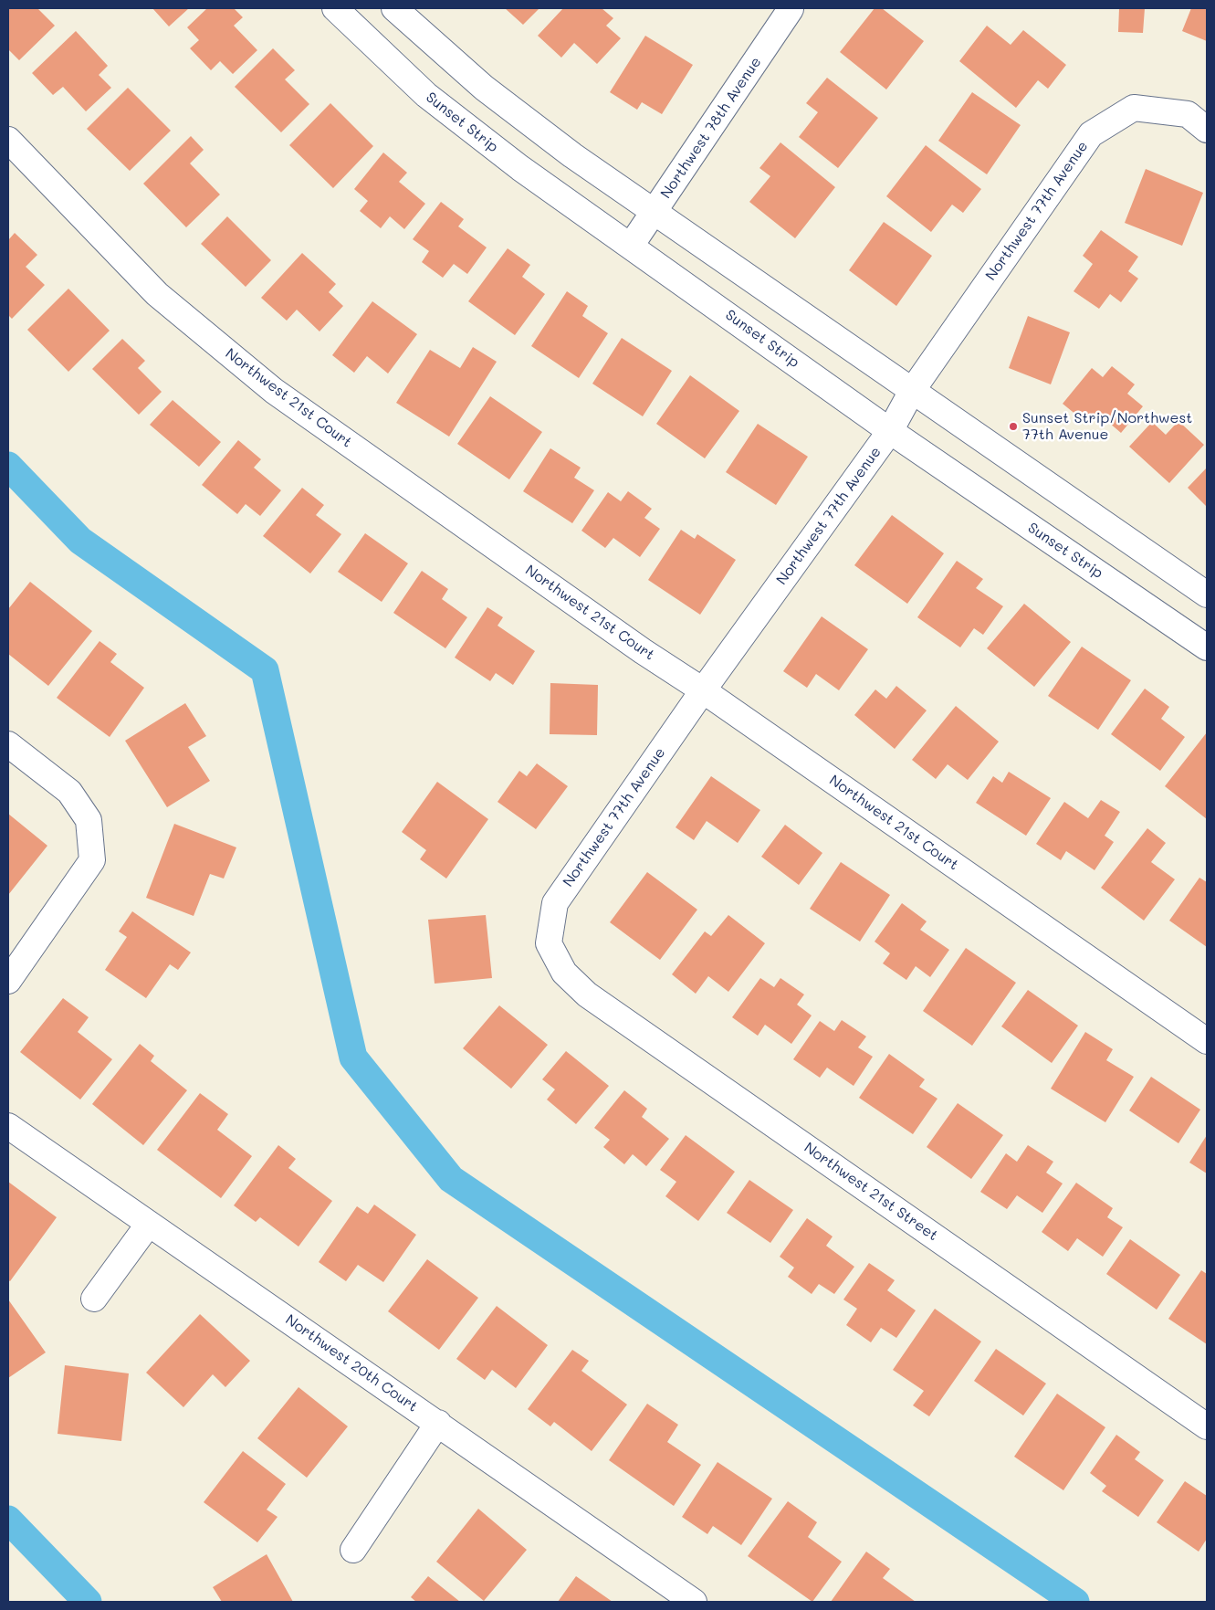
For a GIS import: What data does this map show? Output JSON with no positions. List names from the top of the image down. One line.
{"streets":{"street":["Sunset Strip","Northwest 78th Avenue","Northwest 77th Avenue","Northwest 21st Court","Northwest 21st Street","Northwest 20th Court"]},"crossings":[["Sunset Strip","Northwest 78th Avenue"],["Sunset Strip","Northwest 77th Avenue"],["Northwest 77th Avenue","Northwest 21st Court"],["Northwest 77th Avenue","Northwest 21st Street"]],"places":["Sunset Strip/Northwest 77th Avenue"]}
